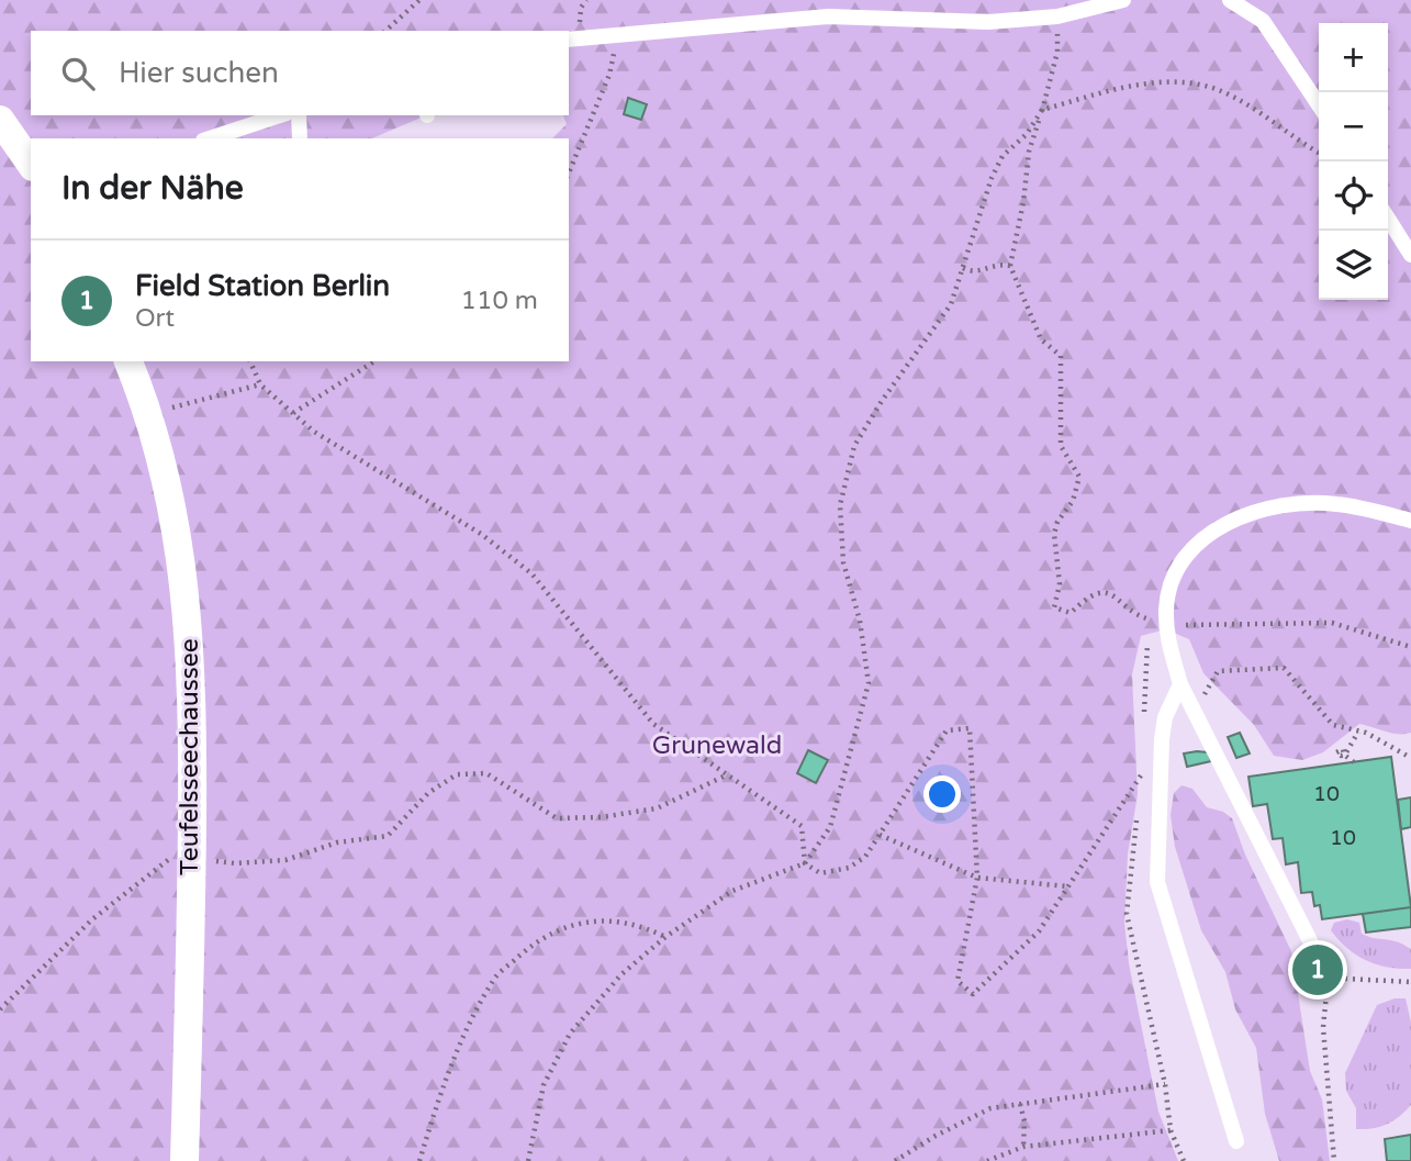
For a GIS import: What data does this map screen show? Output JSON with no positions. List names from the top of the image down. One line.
{"streets":{"street":["Teufelsseechaussee"]},"parks":["Grunewald"],"house_numbers":["10","10"],"page":{"map_buttons":["+","−"],"search":"Hier suchen","heading":"In der Nähe","list":[{"mark":"1","name":"Field Station Berlin","note":"Ort","value":"110 m"}],"pins":"1"}}
